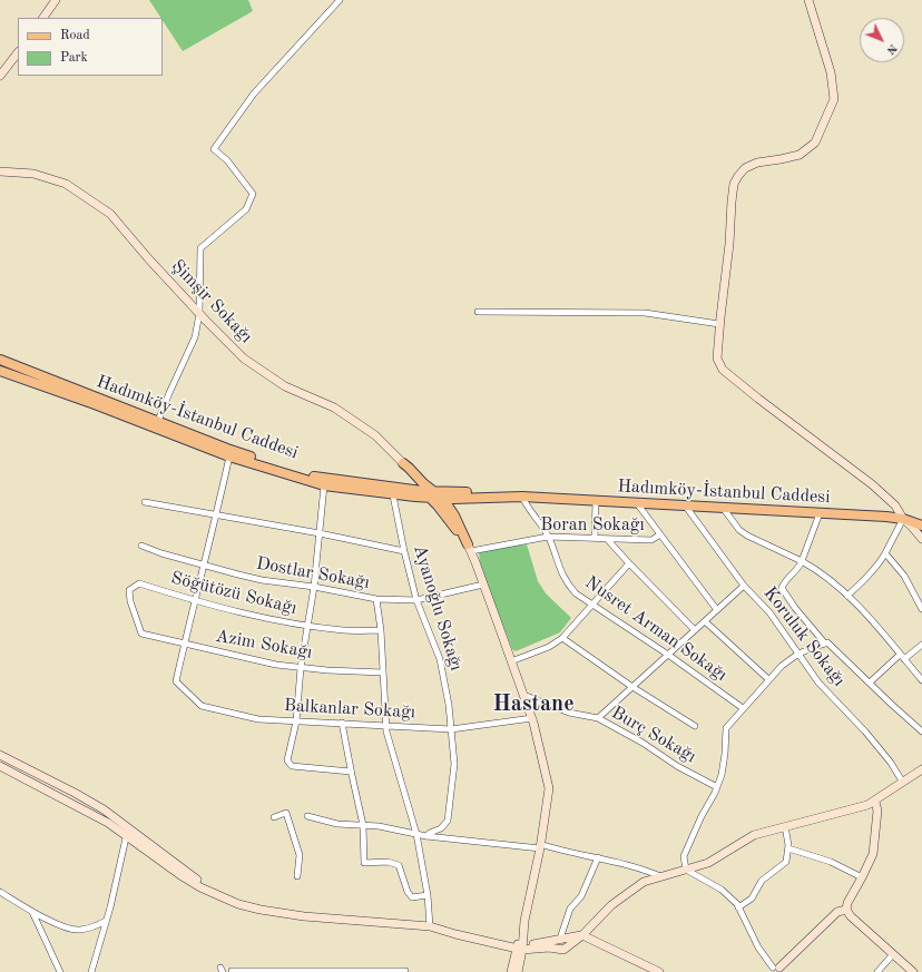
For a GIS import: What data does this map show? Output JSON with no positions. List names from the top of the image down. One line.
{"streets":{"main road":["Hadımköy-İstanbul Caddesi"],"street":["Şimşir Sokağı","Boran Sokağı","Dostlar Sokağı","Söğütözü Sokağı","Ayanoğlu Sokağı","Nusret Arman Sokağı","Koruluk Sokağı","Azim Sokağı","Balkanlar Sokağı","Burç Sokağı"]},"crossings":[["Hadımköy-İstanbul Caddesi","Ayanoğlu Sokağı"],["Hadımköy-İstanbul Caddesi","Nusret Arman Sokağı"],["Hadımköy-İstanbul Caddesi","Koruluk Sokağı"],["Boran Sokağı","Nusret Arman Sokağı"],["Dostlar Sokağı","Ayanoğlu Sokağı"],["Söğütözü Sokağı","Azim Sokağı"],["Ayanoğlu Sokağı","Balkanlar Sokağı"],["Azim Sokağı","Balkanlar Sokağı"]],"districts":["Hastane"],"legend":["Road","Park"],"north":"bottom right"}
